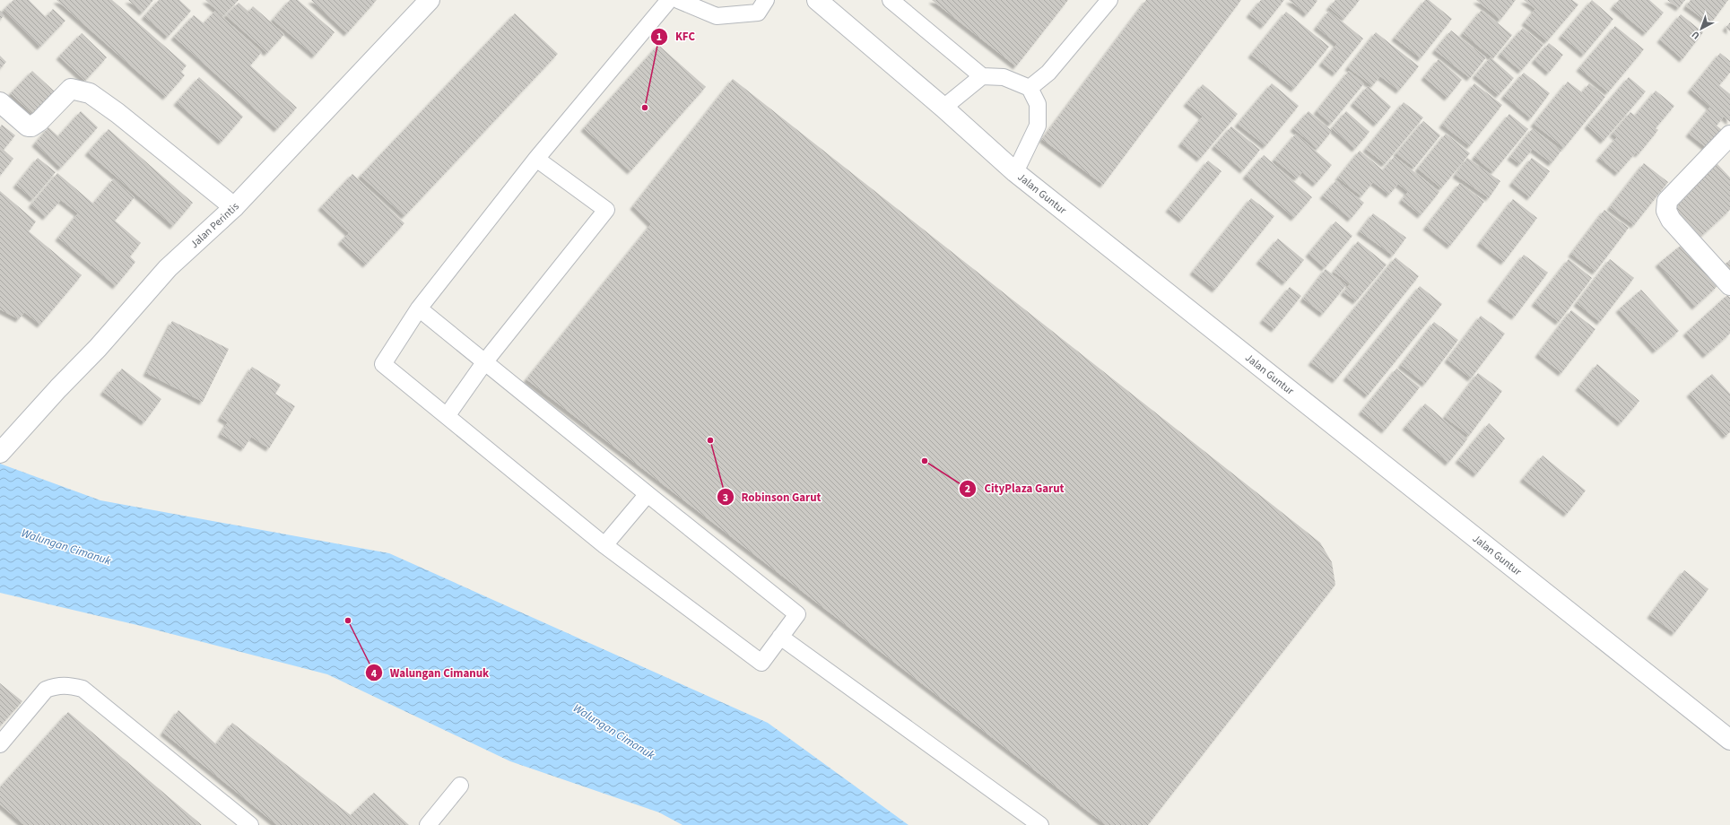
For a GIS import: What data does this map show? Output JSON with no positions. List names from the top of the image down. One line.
{"streets":{"street":["Jalan Guntur","Jalan Perintis"]},"water":["Walungan Cimanuk"],"places":["KFC","Robinson Garut","CityPlaza Garut","Walungan Cimanuk"],"north":"bottom left"}
